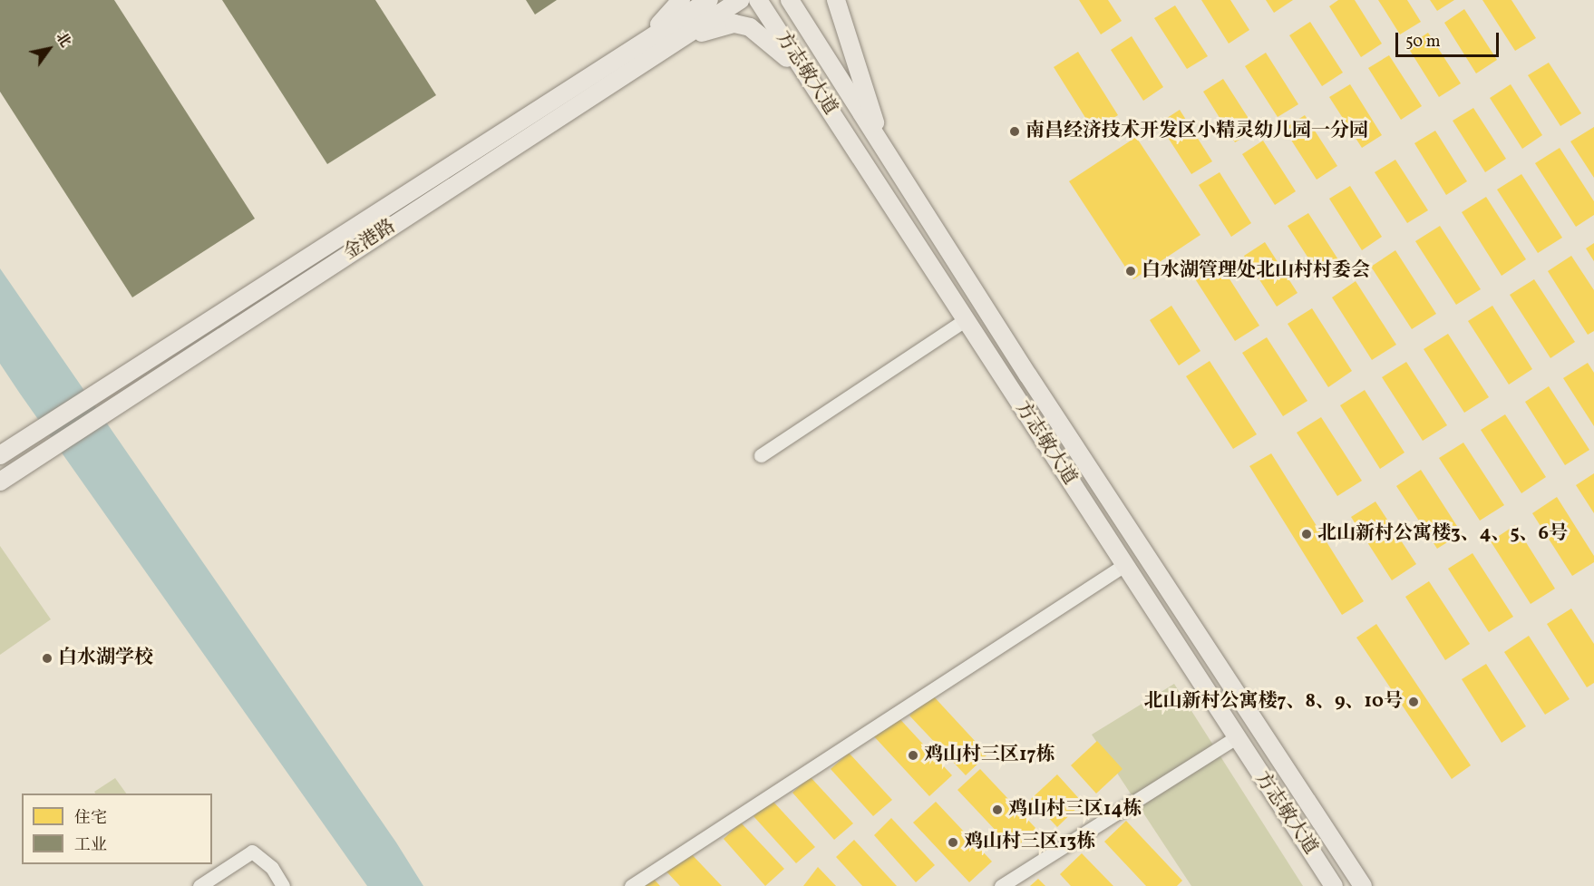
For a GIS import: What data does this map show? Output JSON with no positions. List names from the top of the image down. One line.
{"streets":{"main road":["方志敏大道","金港路"]},"places":["南昌经济技术开发区小精灵幼儿园一分园","白水湖管理处北山村村委会","北山新村公寓楼3、4、5、6号","白水湖学校","北山新村公寓楼7、8、9、10号","鸡山村三区17栋","鸡山村三区14栋","鸡山村三区13栋"],"legend":["住宅","工业"],"scale_bar":"50 m","north":"top right"}
